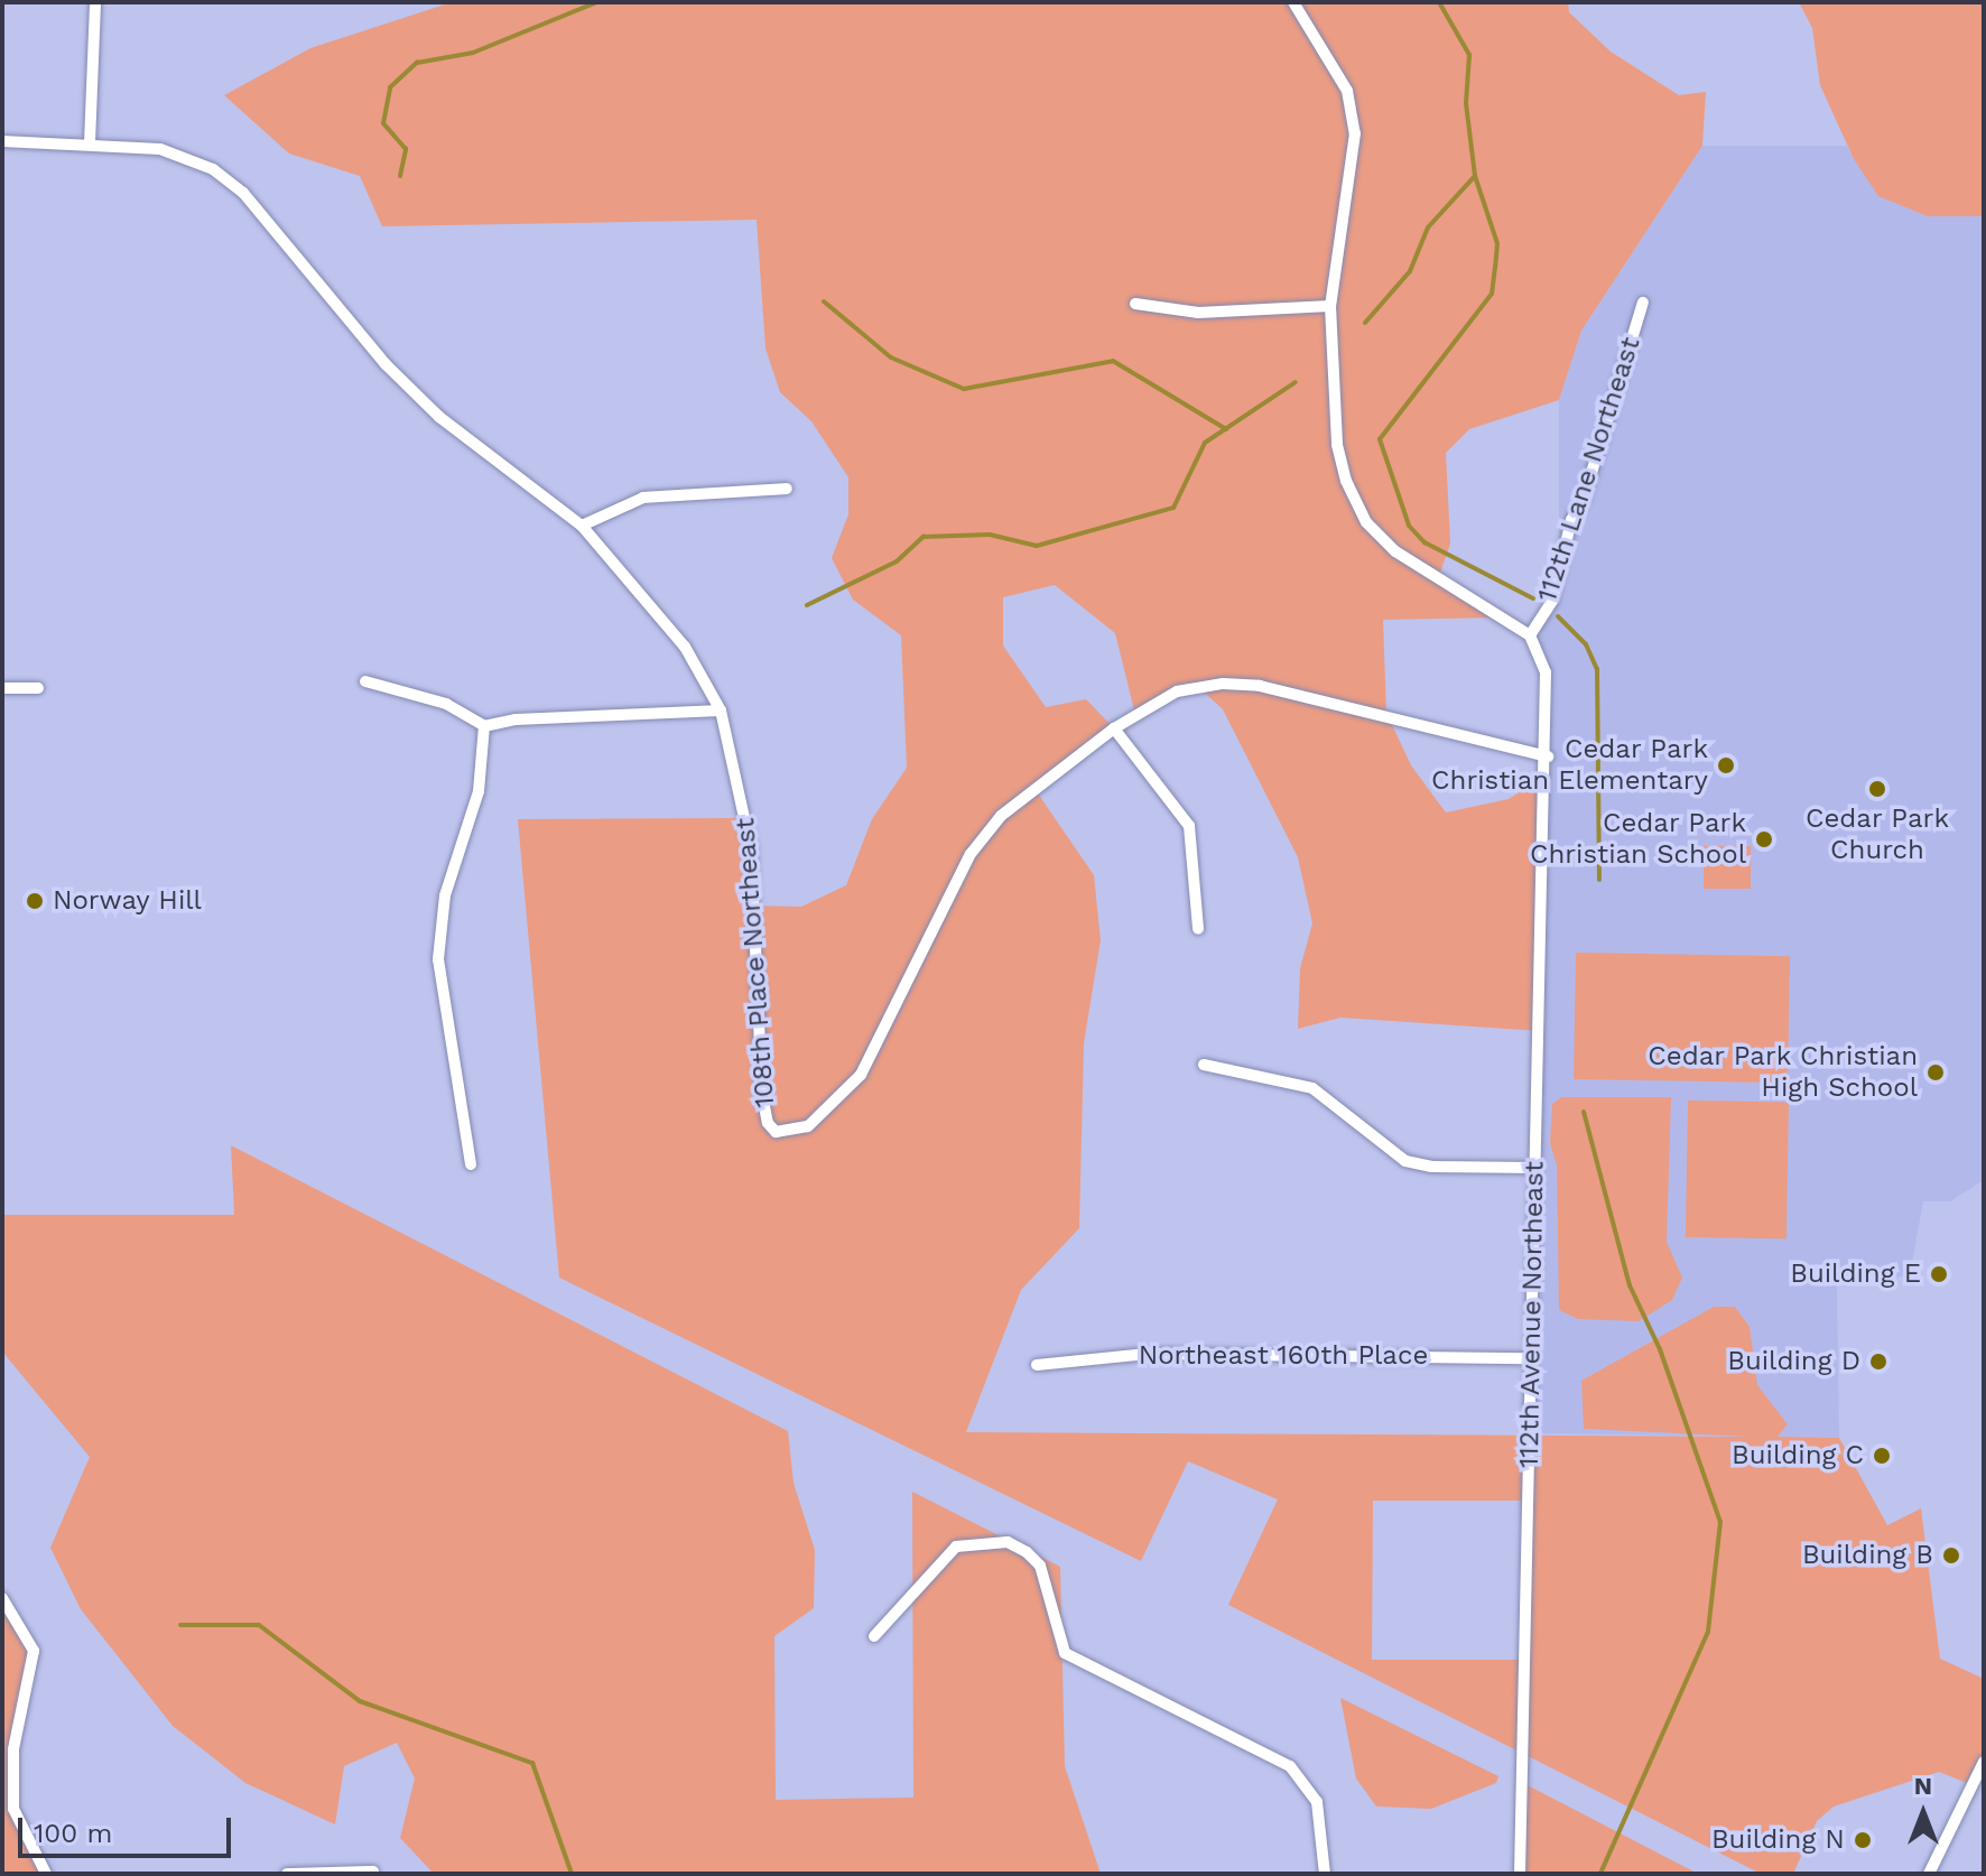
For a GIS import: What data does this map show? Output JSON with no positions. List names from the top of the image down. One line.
{"streets":{"street":["112th Lane Northeast","108th Place Northeast","112th Avenue Northeast","Northeast 160th Place"]},"crossings":[["112th Lane Northeast","112th Avenue Northeast"],["108th Place Northeast","112th Avenue Northeast"],["112th Avenue Northeast","Northeast 160th Place"]],"places":["Cedar Park Christian Elementary","Cedar Park Church","Cedar Park Christian School","Norway Hill","Cedar Park Christian High School","Building E","Building D","Building C","Building B","Building N"],"scale_bar":"100 m","north":"top"}
